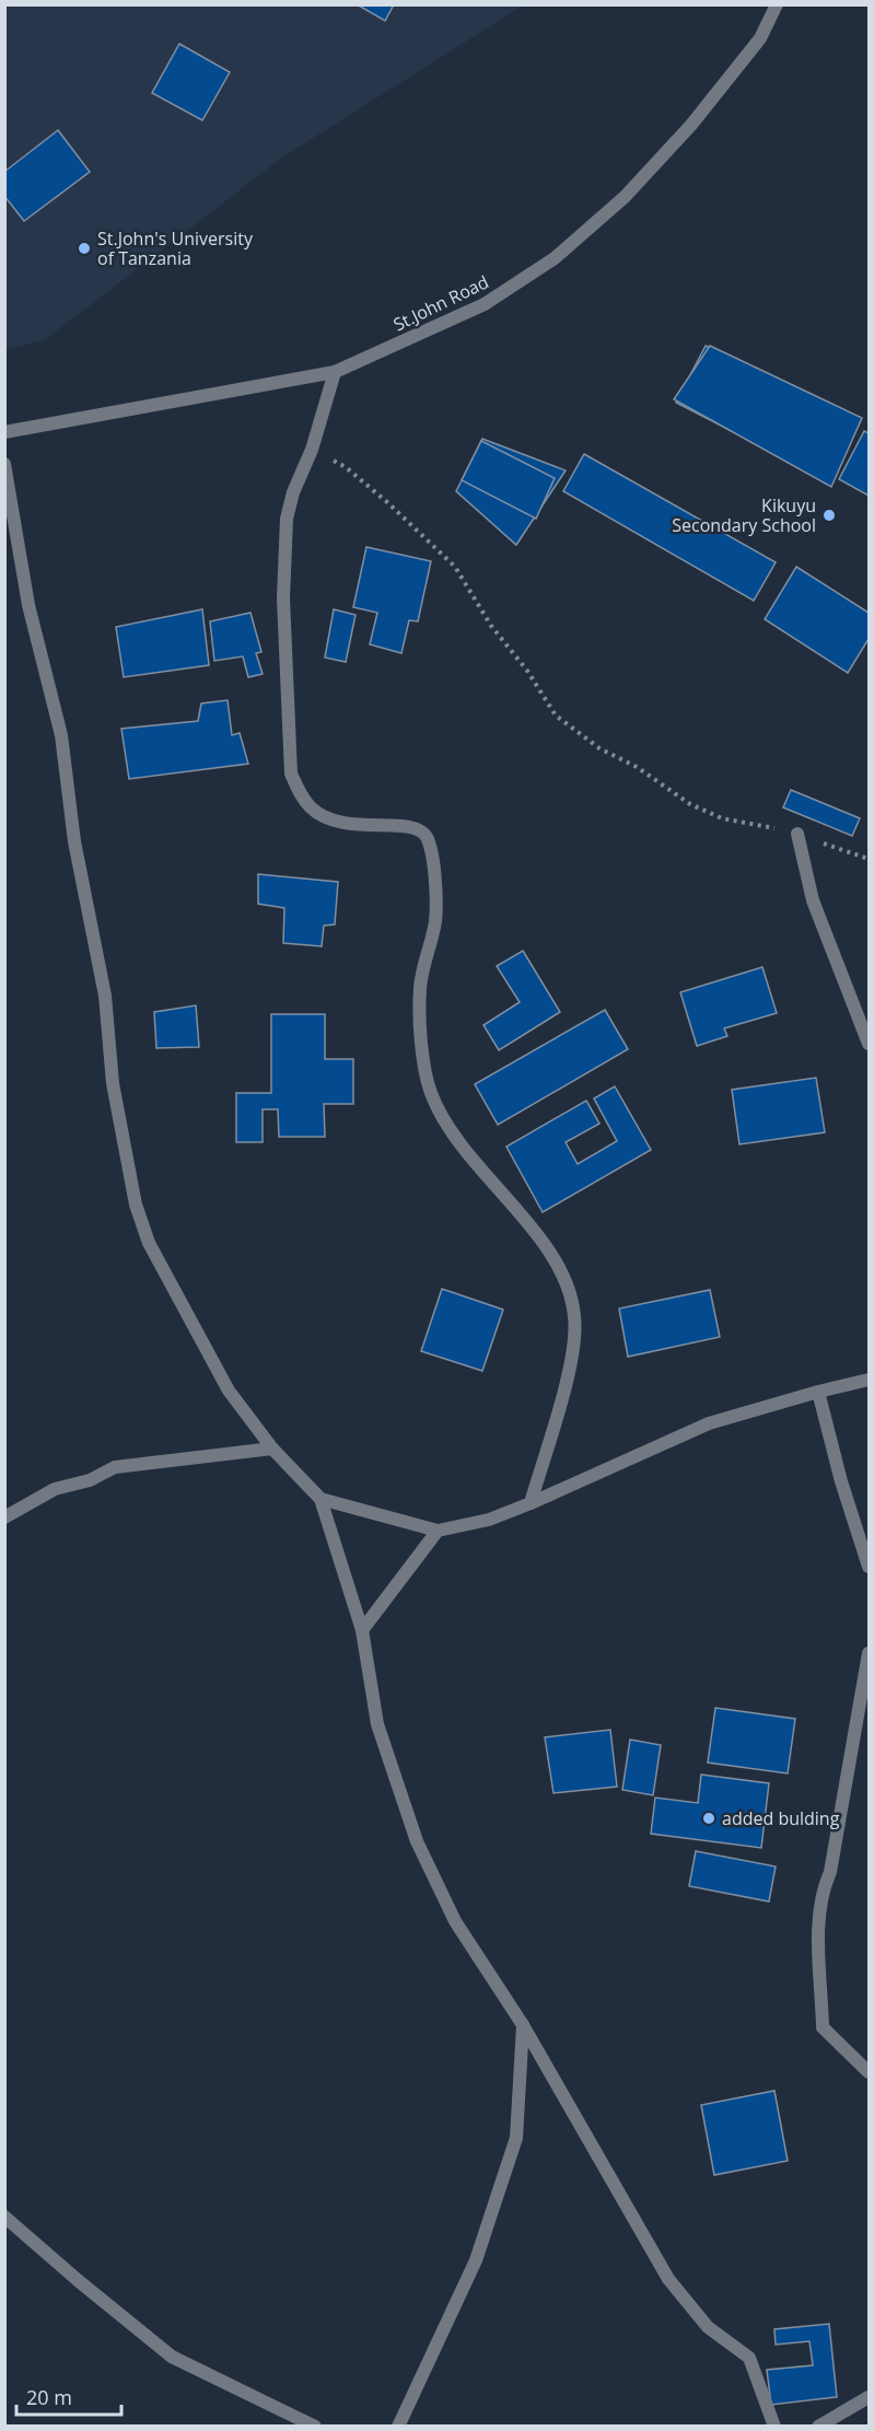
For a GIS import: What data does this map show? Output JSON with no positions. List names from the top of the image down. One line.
{"streets":{"street":["St.John Road"]},"places":["St.John's University of Tanzania","Kikuyu Secondary School","added bulding"],"scale_bar":"20 m"}
